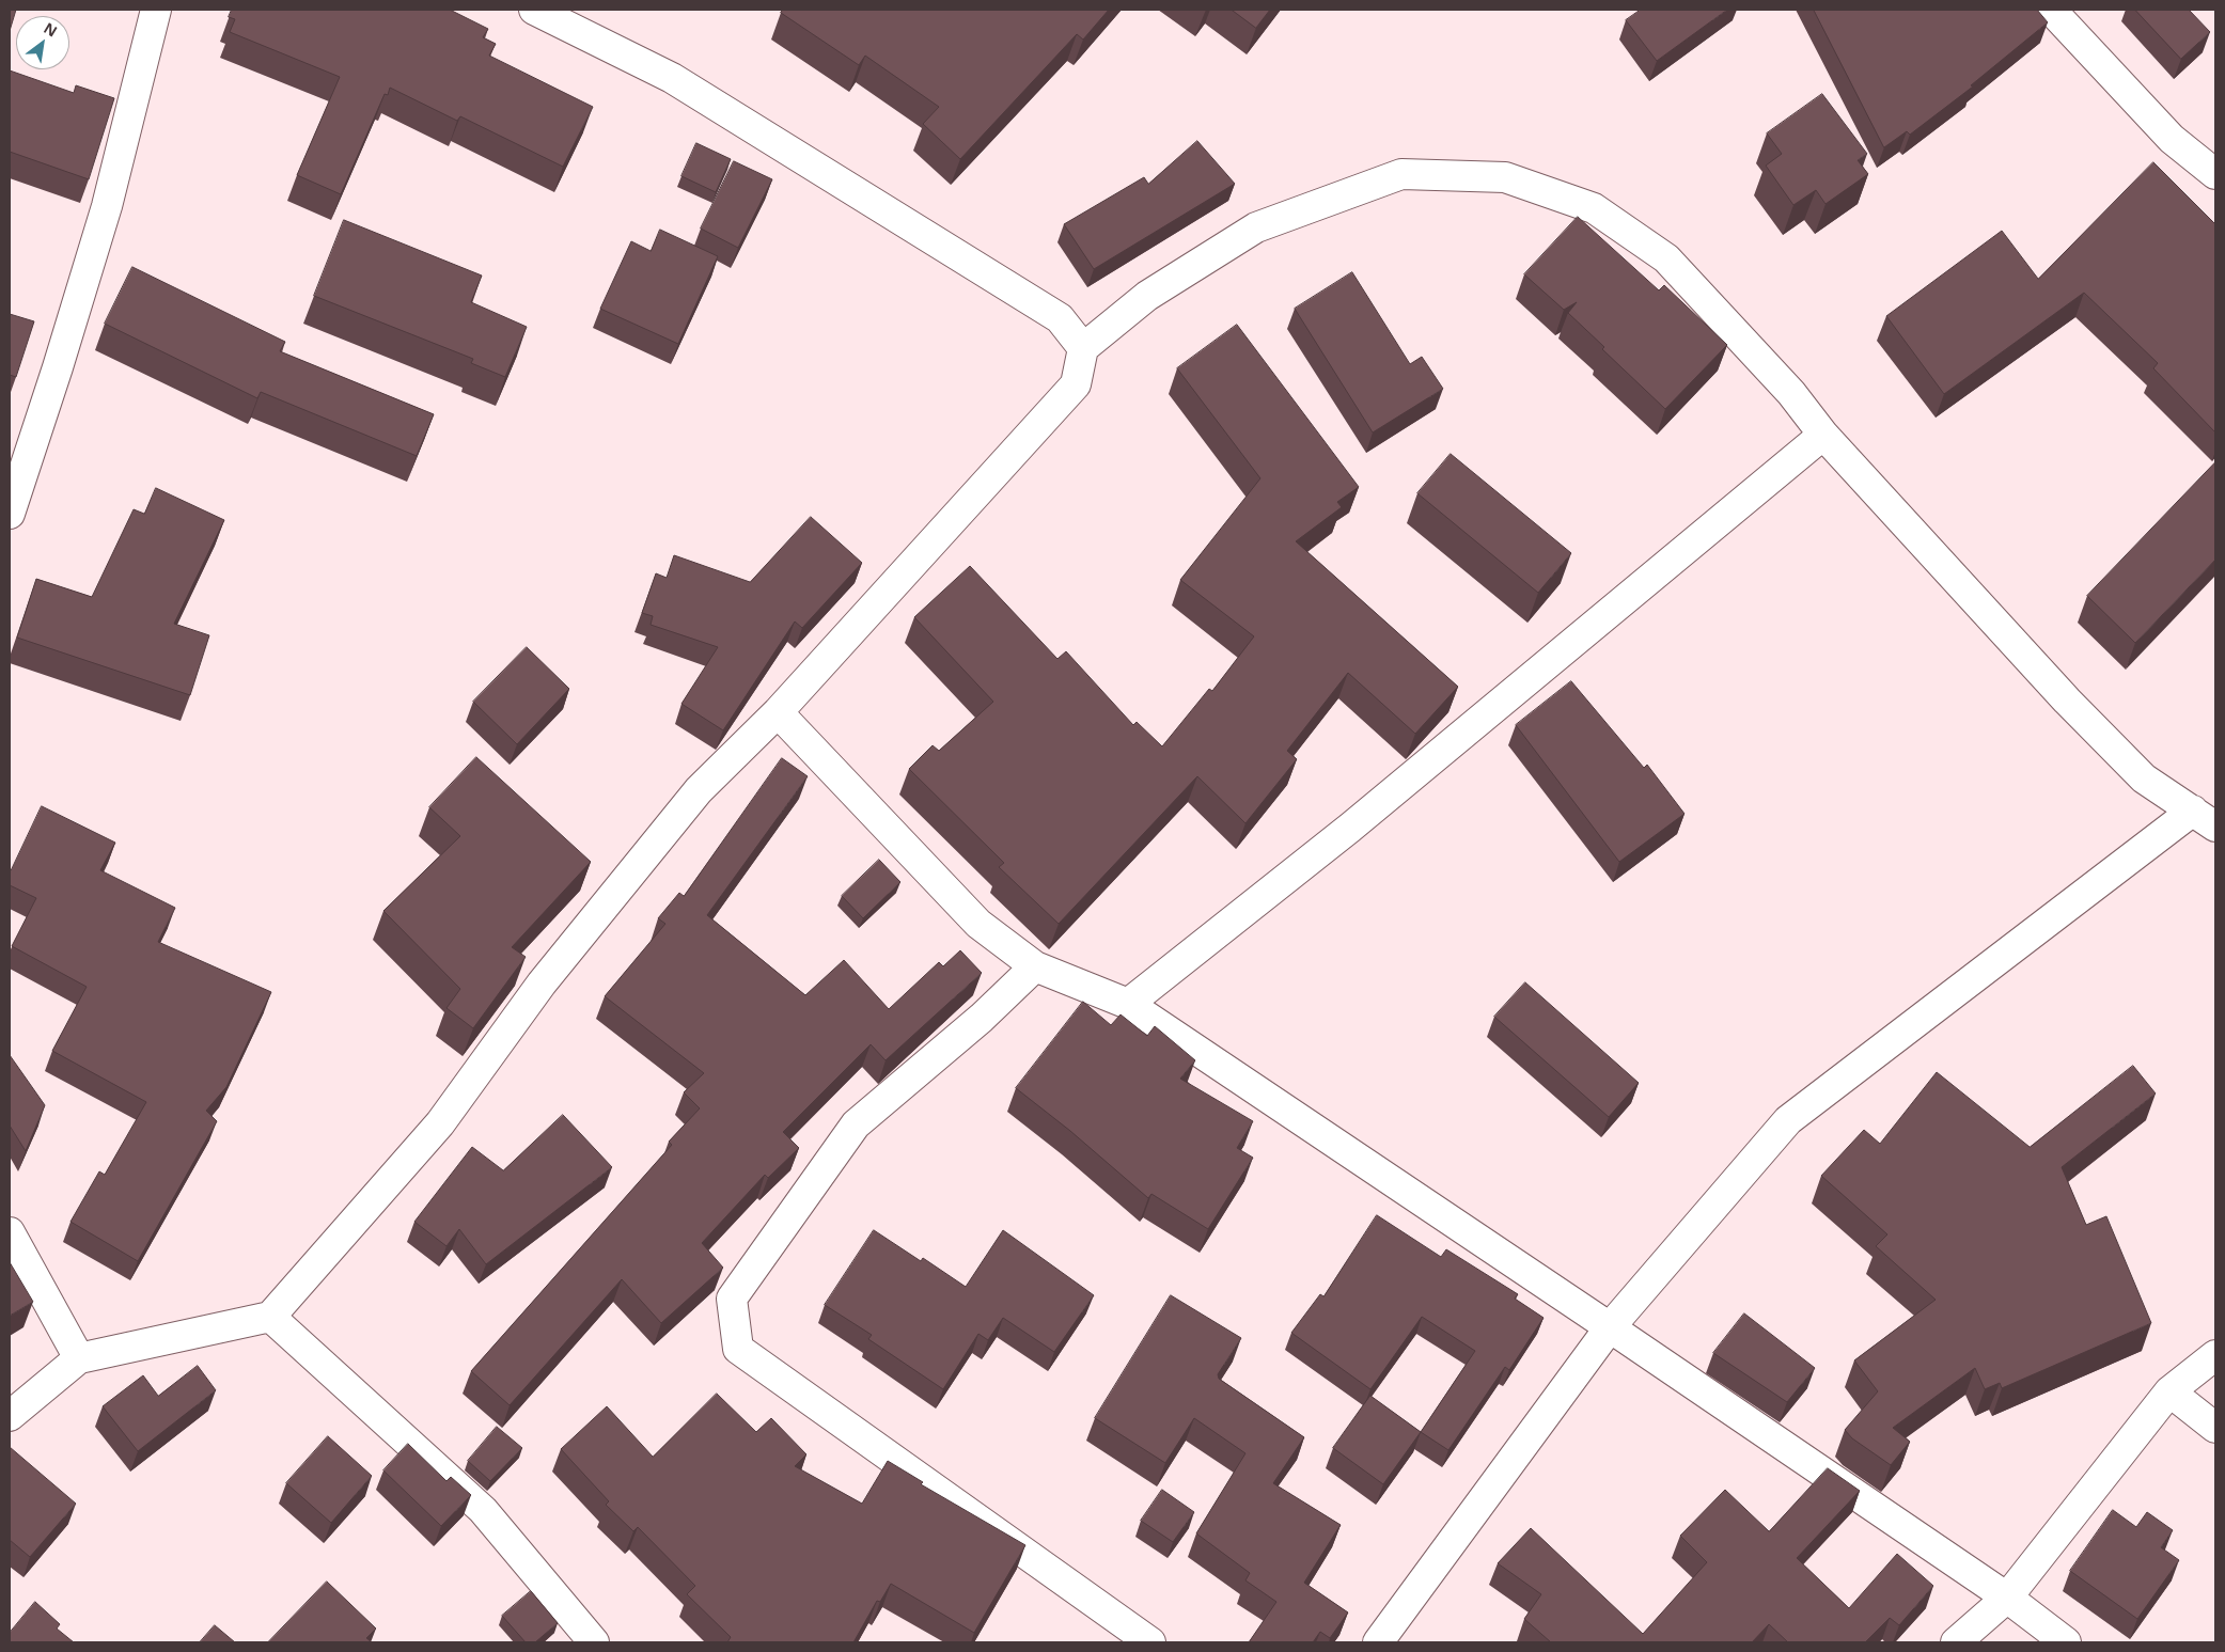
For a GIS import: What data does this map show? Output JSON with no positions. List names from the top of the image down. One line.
{"north":"top right"}
